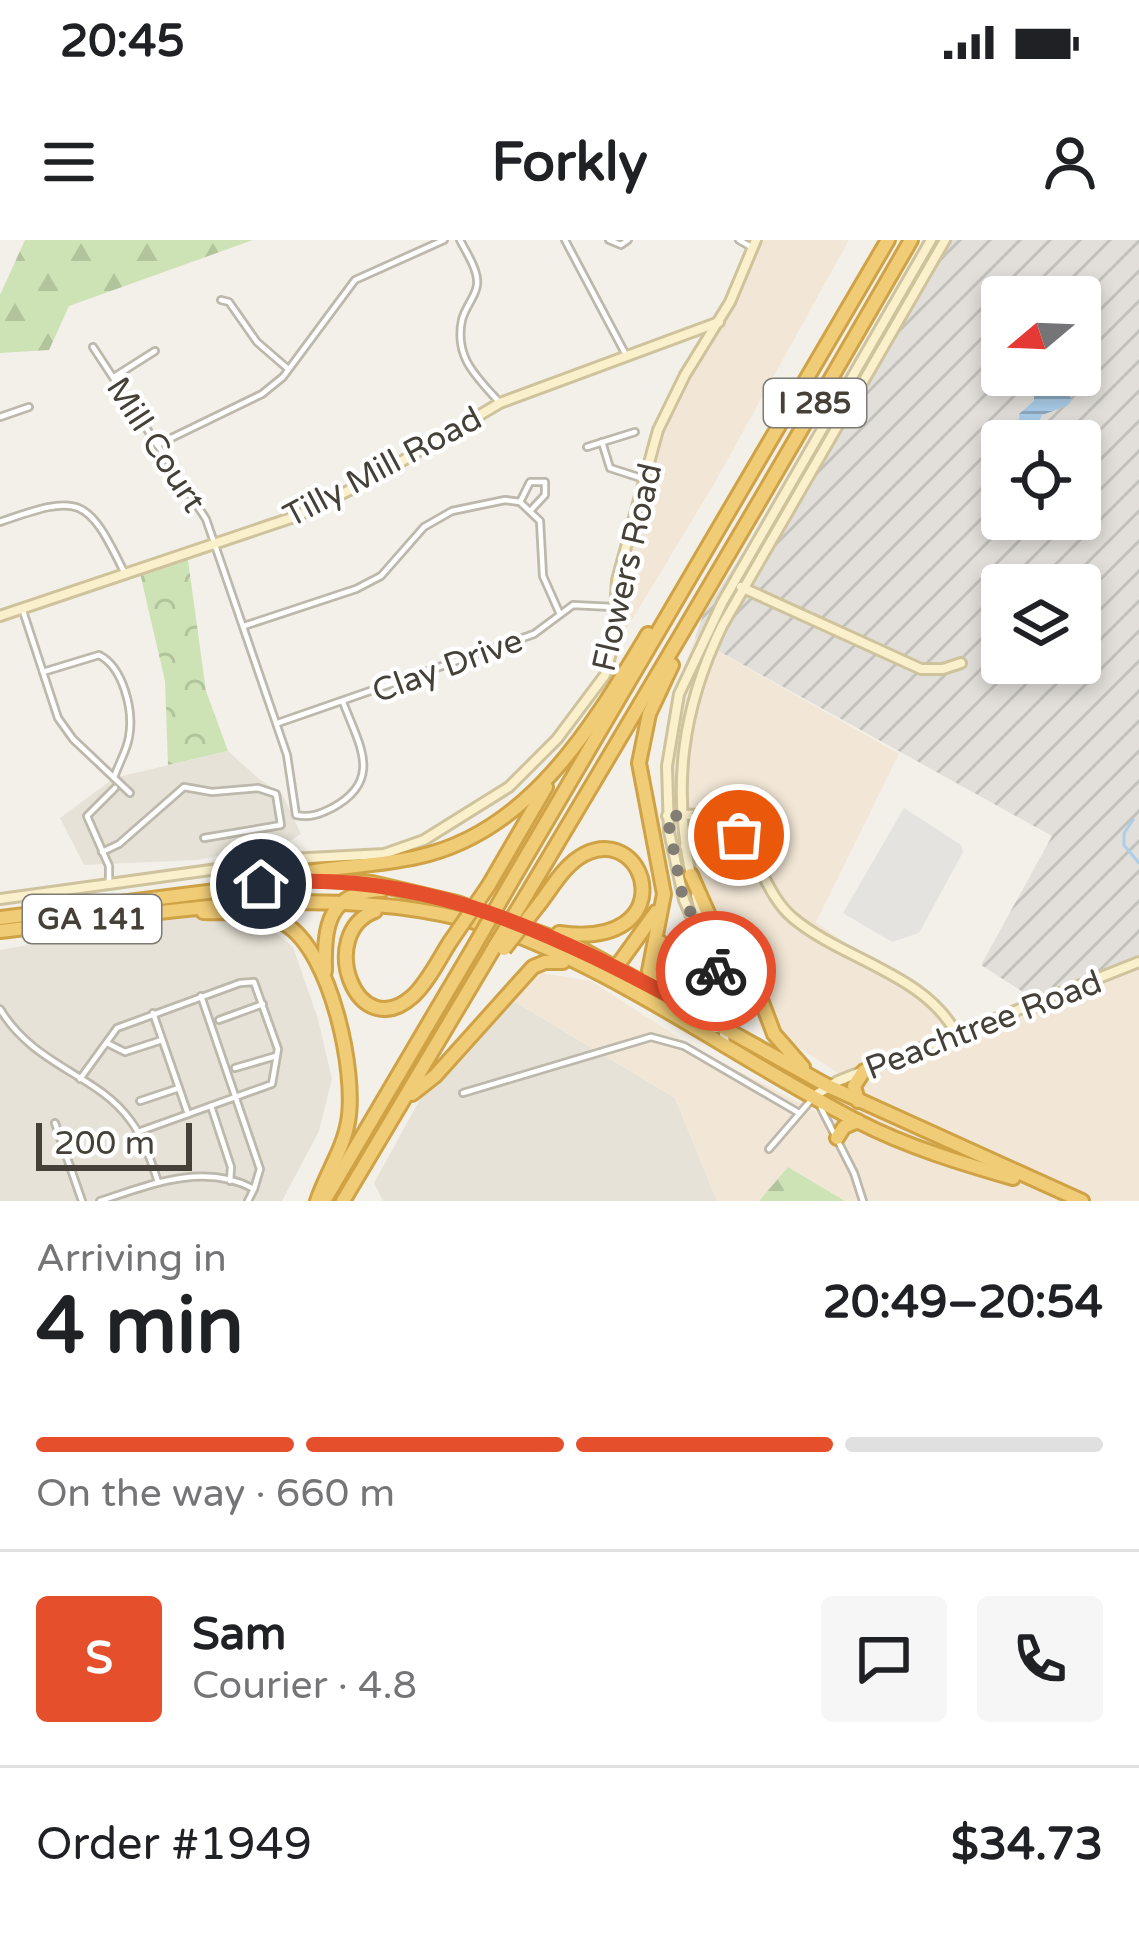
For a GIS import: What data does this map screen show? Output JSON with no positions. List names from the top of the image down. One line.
{"streets":{"highway":["I 285","GA 141"],"street":["Mill Court","Tilly Mill Road","Flowers Road","Clay Drive","Peachtree Road"]},"crossings":[["Mill Court","Tilly Mill Road"],["Mill Court","Clay Drive"],["Tilly Mill Road","Flowers Road"],["Flowers Road","Clay Drive"],["GA 141","Peachtree Road"]],"scale_bar":"200 m","north":"left","page":{"status":"20:45","header":"Forkly","scale":"200 m","heading":["4 min","Arriving in","20:49–20:54"],"panel":["Sam","Courier · 4.8","Order #1949","$34.73"],"bar":"On the way · 660 m","round":"S"}}
